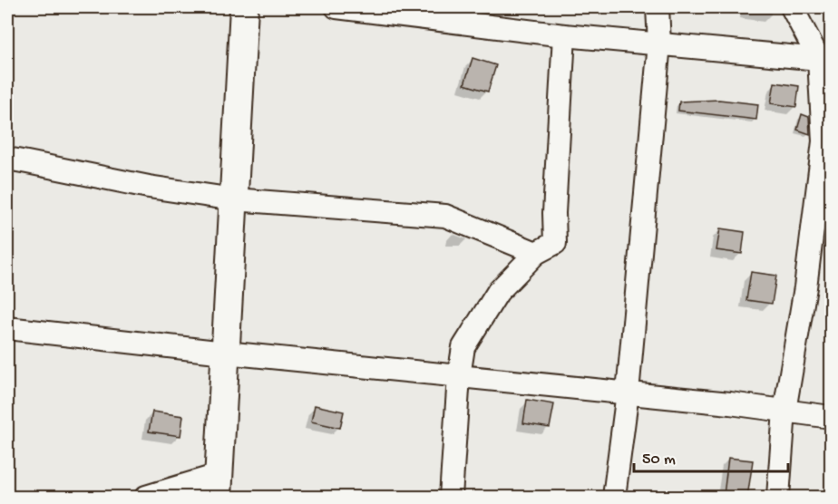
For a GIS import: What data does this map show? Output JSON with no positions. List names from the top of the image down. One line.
{"scale_bar":"50 m"}
